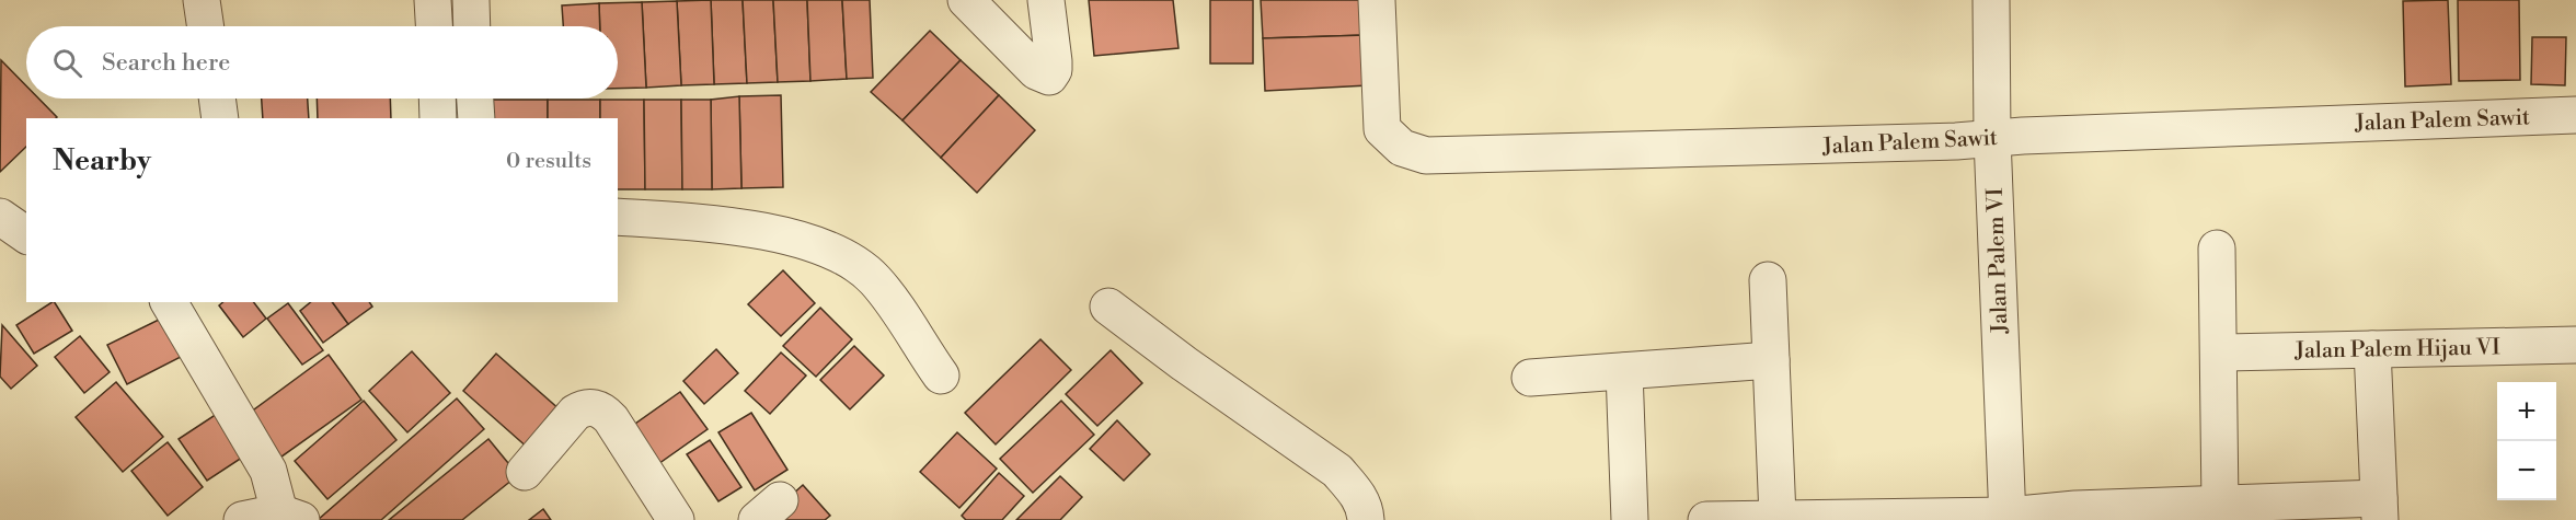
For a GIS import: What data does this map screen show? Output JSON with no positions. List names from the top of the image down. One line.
{"streets":{"street":["Jalan Palem Sawit","Jalan Palem VI","Jalan Palem Hijau VI"]},"crossings":[["Jalan Palem Sawit","Jalan Palem VI"]],"page":{"search":"Search here","heading":["Nearby","0 results"],"map_buttons":["+","−"]}}
